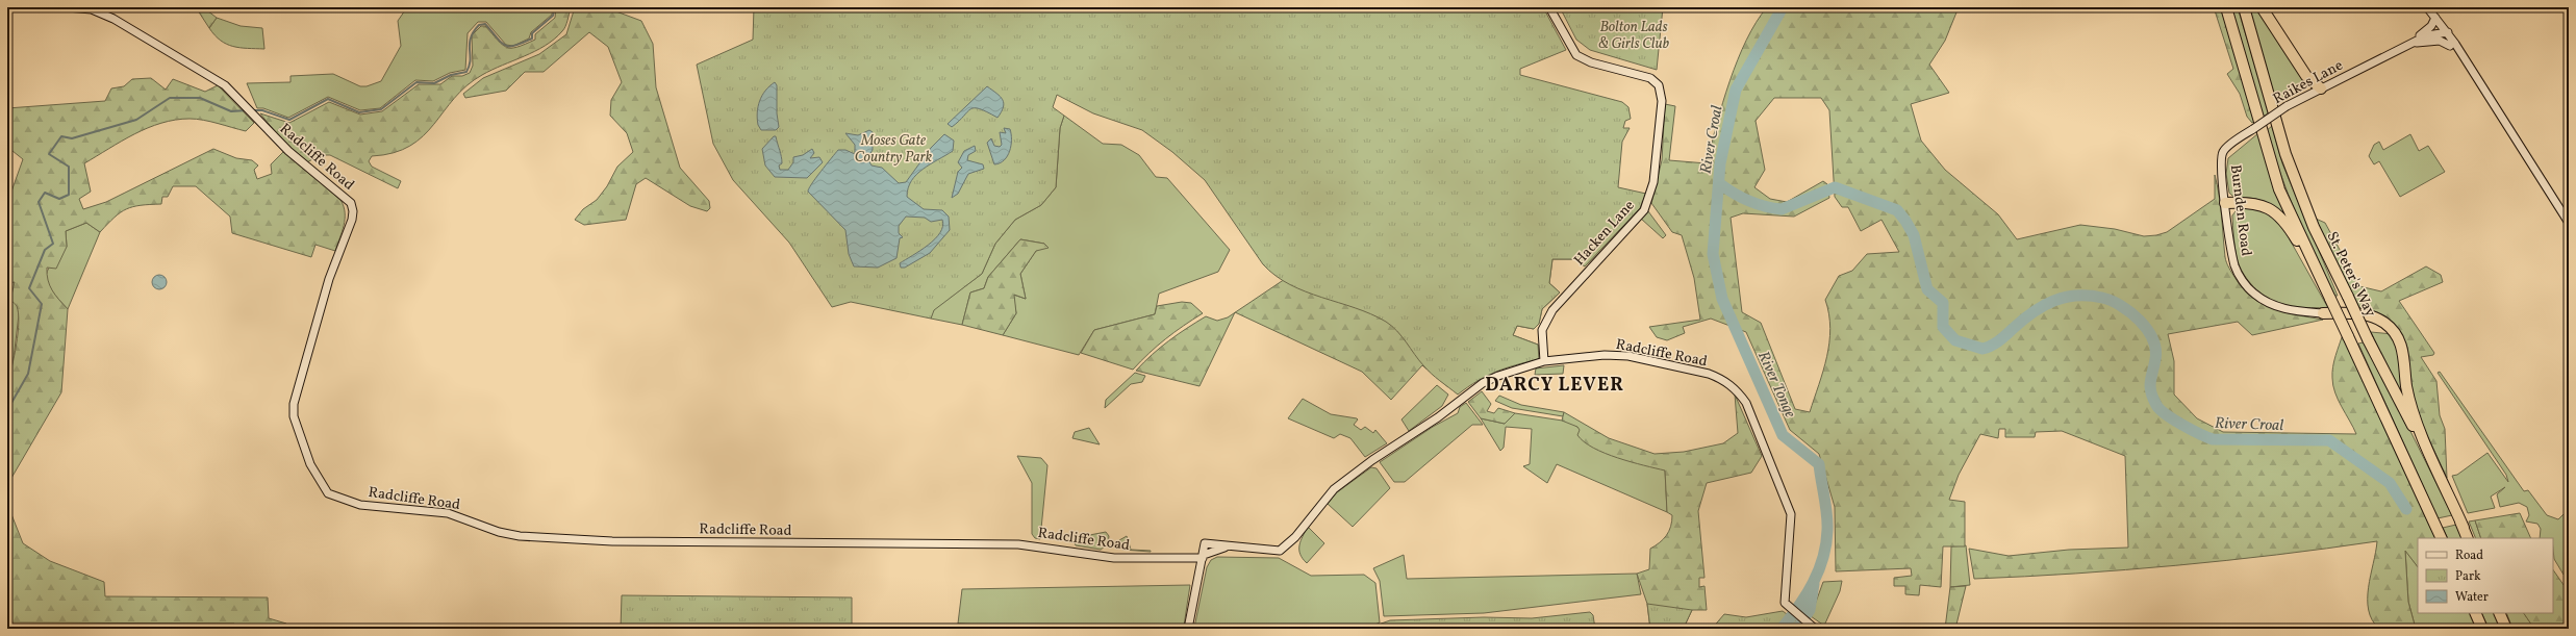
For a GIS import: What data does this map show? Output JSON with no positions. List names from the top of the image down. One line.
{"streets":{"highway":["St. Peter's Way"],"main road":["Raikes Lane","Radcliffe Road","Burnden Road","Hacken Lane"]},"crossings":[["Raikes Lane","Burnden Road"],["Radcliffe Road","Hacken Lane"]],"districts":["DARCY LEVER"],"water":["River Croal","River Tonge"],"parks":["Bolton Lads & Girls Club","Moses Gate Country Park"],"legend":["Road","Park","Water"]}
